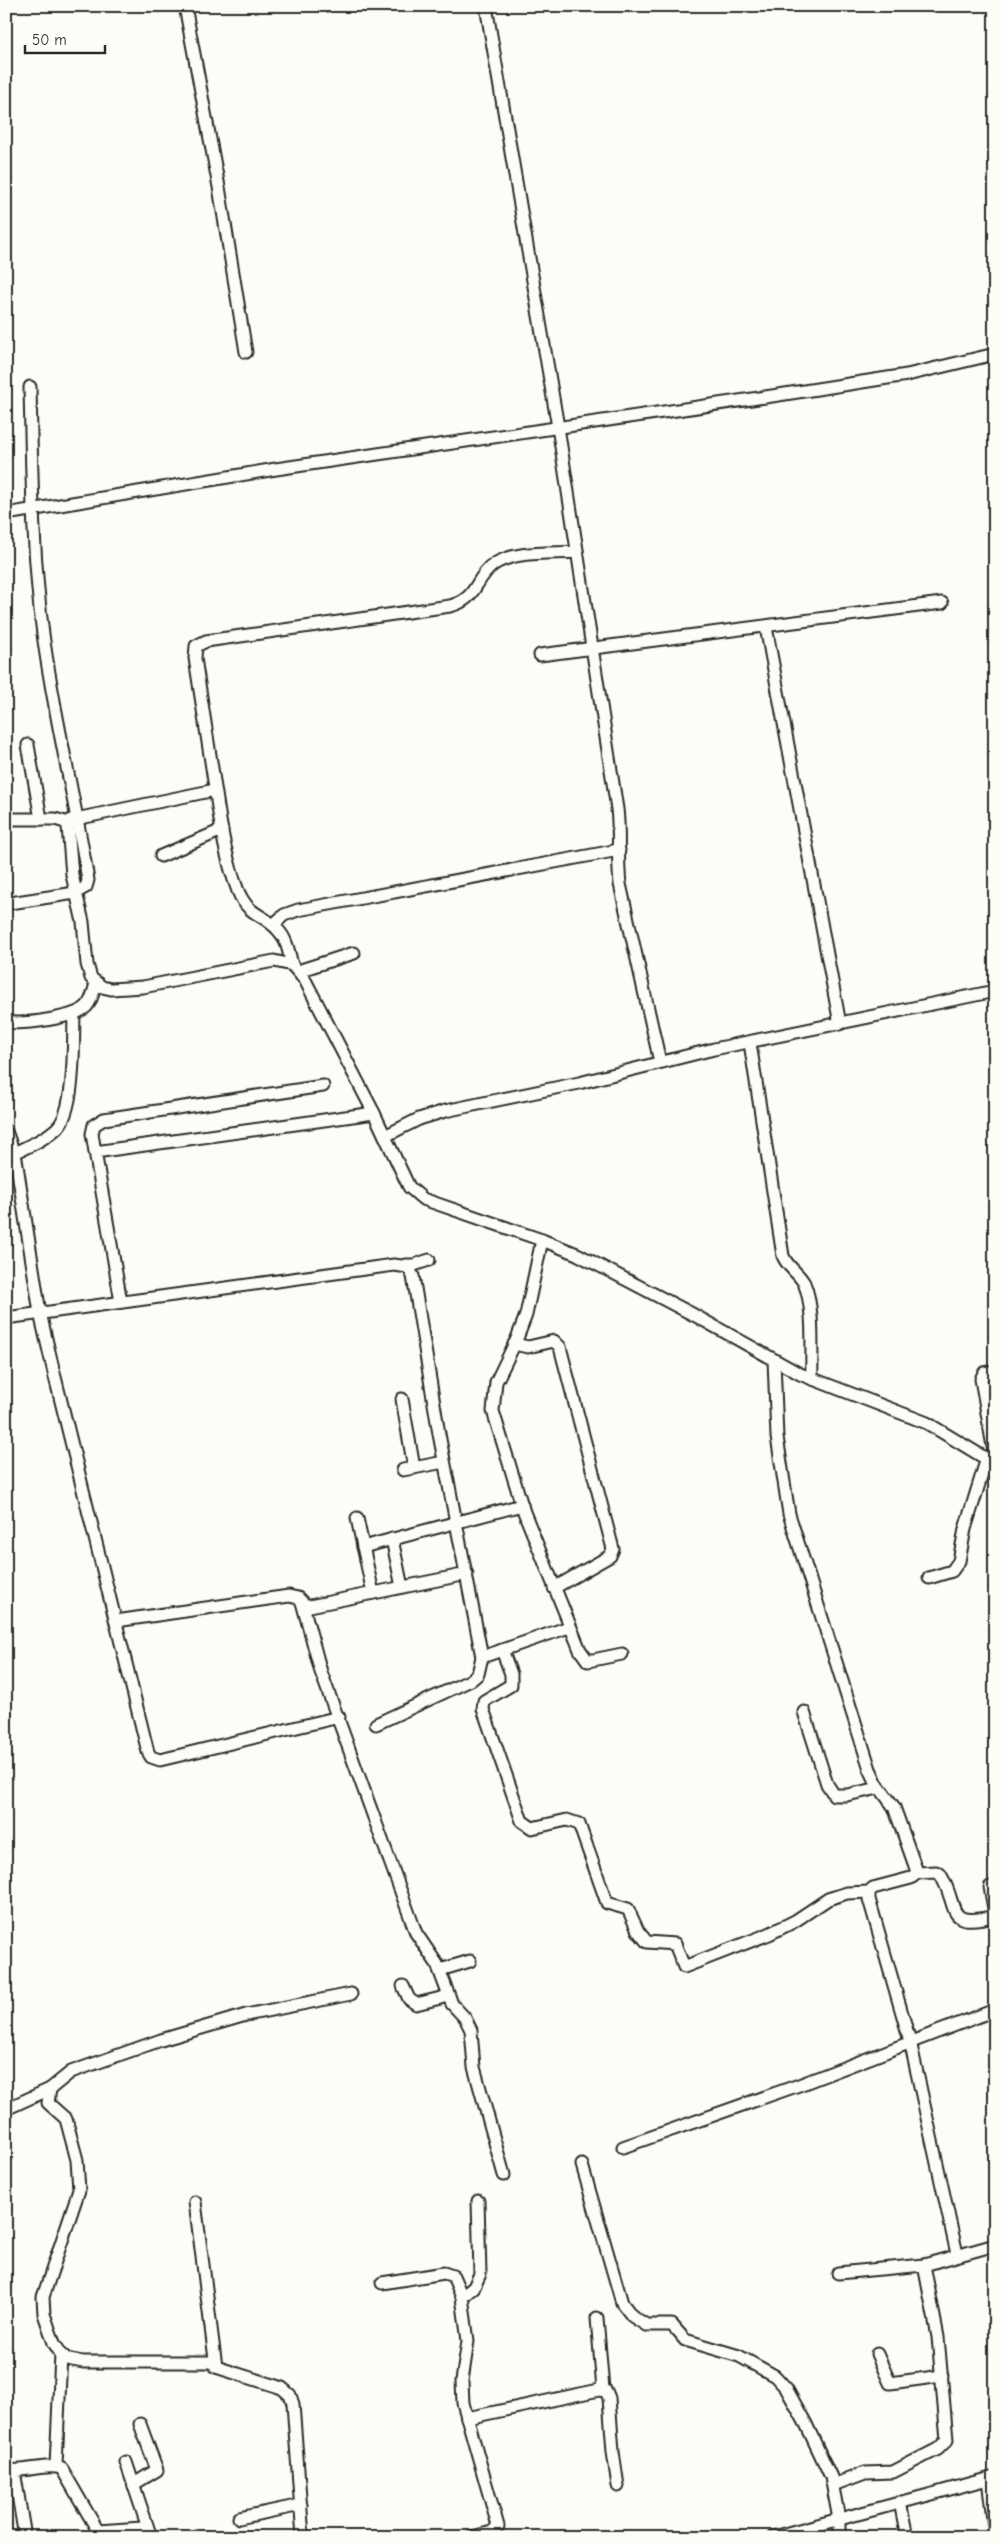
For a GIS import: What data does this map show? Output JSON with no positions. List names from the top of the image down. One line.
{"scale_bar":"50 m"}
